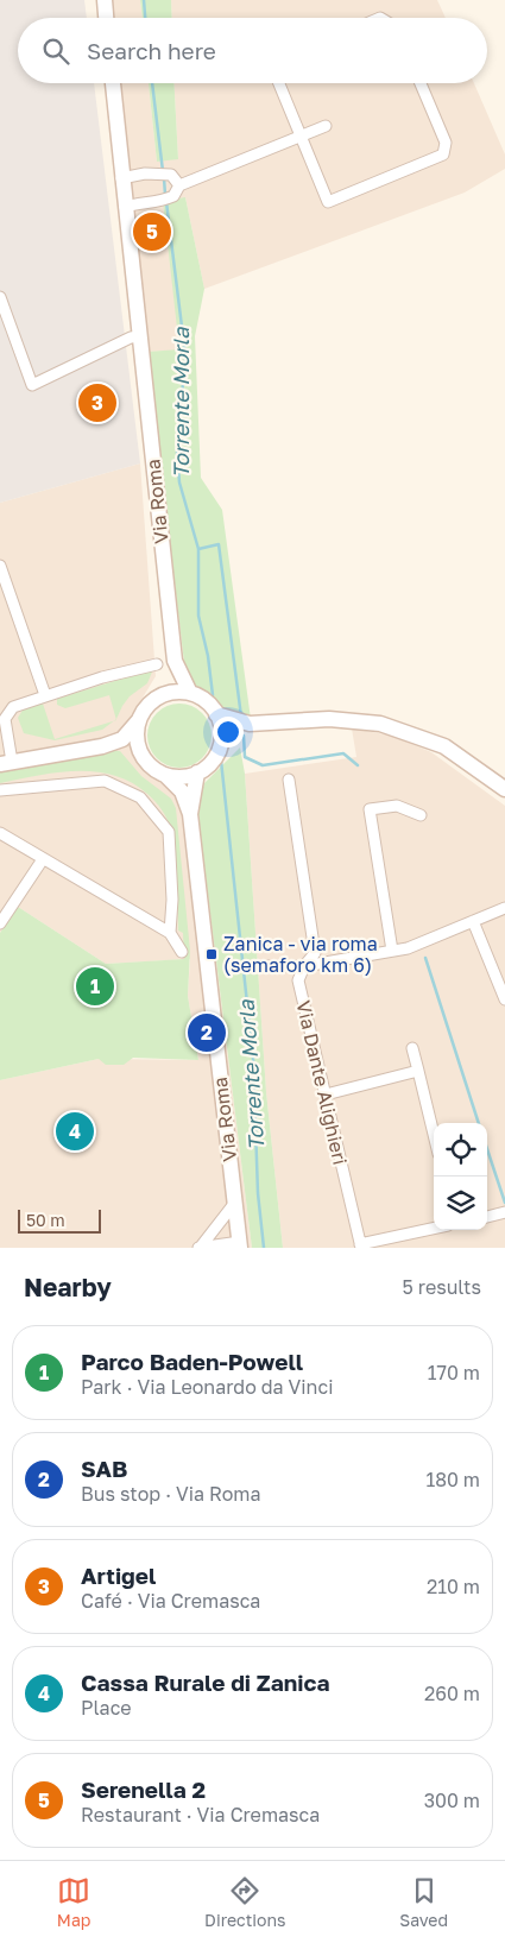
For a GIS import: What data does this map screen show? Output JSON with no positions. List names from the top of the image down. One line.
{"streets":{"main road":["Via Roma"],"street":["Via Dante Alighieri"]},"water":["Torrente Morla"],"places":{"transit":["Zanica - via roma (semaforo km 6)"]},"scale_bar":"50 m","page":{"search":"Search here","pins":["5","3","1","2","4"],"scale":"50 m","heading":["Nearby","5 results"],"list":[{"mark":"1","name":"Parco Baden-Powell","note":"Park · Via Leonardo da Vinci","value":"170 m"},{"mark":"2","name":"SAB","note":"Bus stop · Via Roma","value":"180 m"},{"mark":"3","name":"Artigel","note":"Café · Via Cremasca","value":"210 m"},{"mark":"4","name":"Cassa Rurale di Zanica","note":"Place","value":"260 m"},{"mark":"5","name":"Serenella 2","note":"Restaurant · Via Cremasca","value":"300 m"}],"nav":["Map","Directions","Saved"]}}
